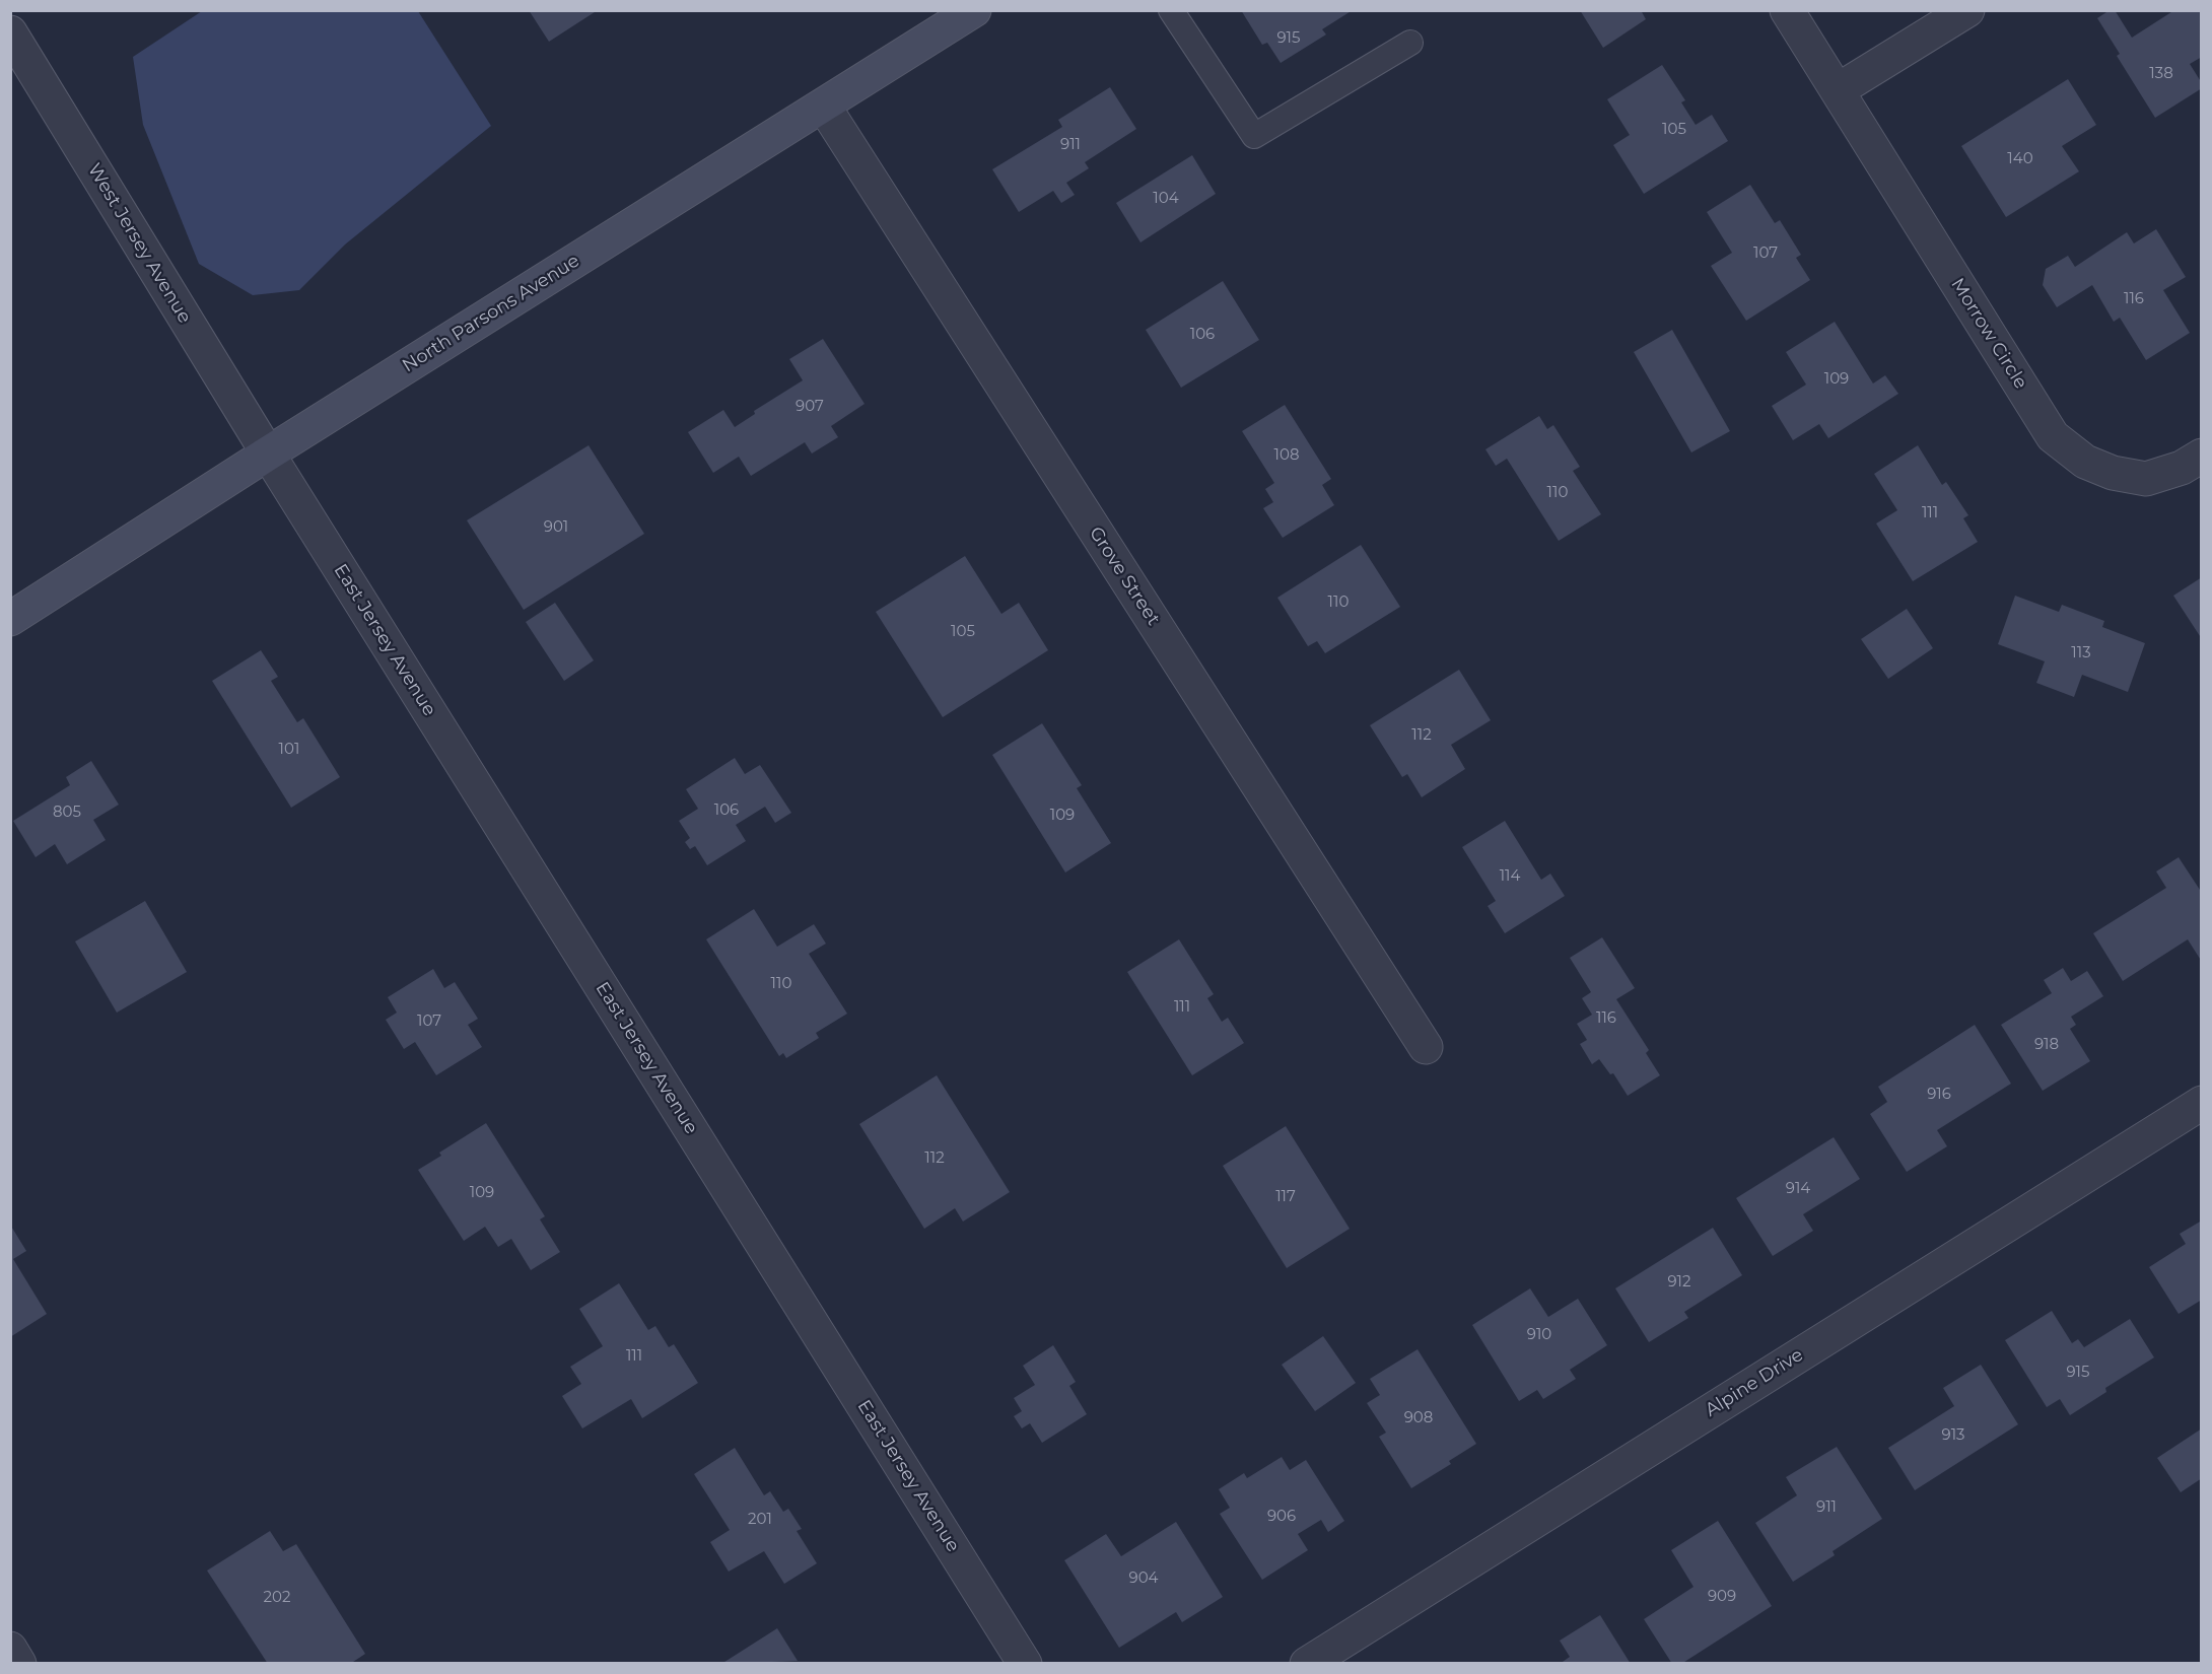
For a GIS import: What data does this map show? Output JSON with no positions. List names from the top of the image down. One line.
{"streets":{"main road":["North Parsons Avenue"],"street":["West Jersey Avenue","Morrow Circle","Grove Street","East Jersey Avenue","Alpine Drive"]},"crossings":[["West Jersey Avenue","North Parsons Avenue"],["West Jersey Avenue","East Jersey Avenue"],["North Parsons Avenue","Grove Street"],["North Parsons Avenue","East Jersey Avenue"]],"house_numbers":["915","138","105","911","140","104","107","116","106","109","907","108","110","111","901","110","105","113","112","101","106","805","109","114","110","111","116","107","918","916","112","914","109","117","912","910","111","915","908","913","911","906","201","904","909","202"]}
